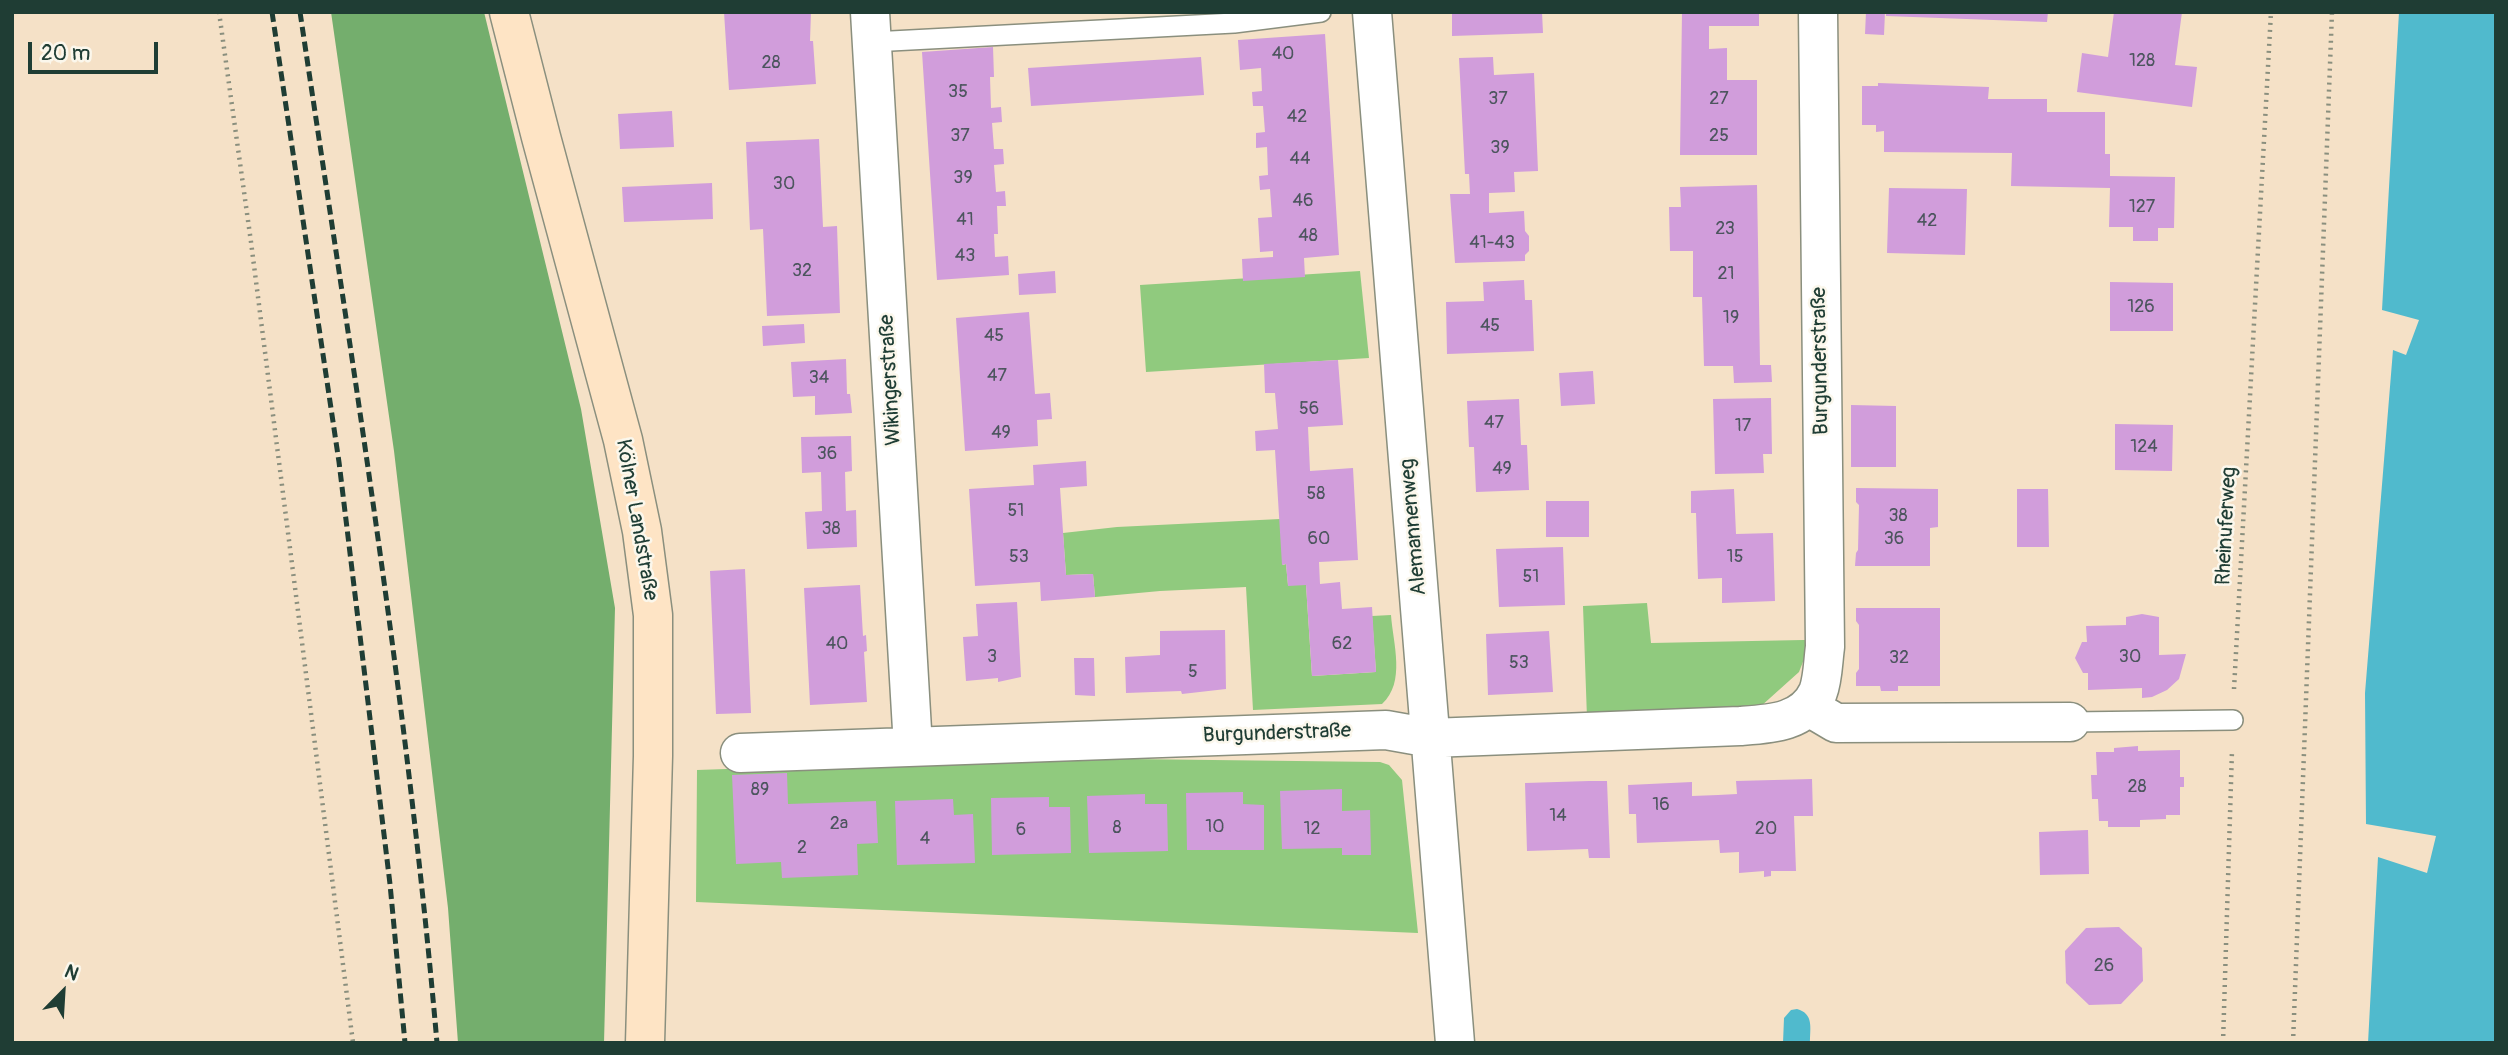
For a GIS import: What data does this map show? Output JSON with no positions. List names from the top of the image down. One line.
{"streets":{"main road":["Kölner Landstraße"],"street":["Burgunderstraße","Wikingerstraße","Alemannenweg"],"path":["Rheinuferweg"]},"crossings":[["Burgunderstraße","Wikingerstraße"],["Burgunderstraße","Alemannenweg"]],"house_numbers":["40","128","28","35","37","27","42","37","25","39","44","39","30","46","127","41","42","23","48","41-43","43","32","21","126","19","45","45","47","34","56","47","17","49","124","36","49","58","51","38","38","60","36","53","15","51","40","62","3","30","32","53","5","28","89","16","14","2a","10","8","12","20","6","4","2","26"],"scale_bar":"20 m","north":"top right"}
